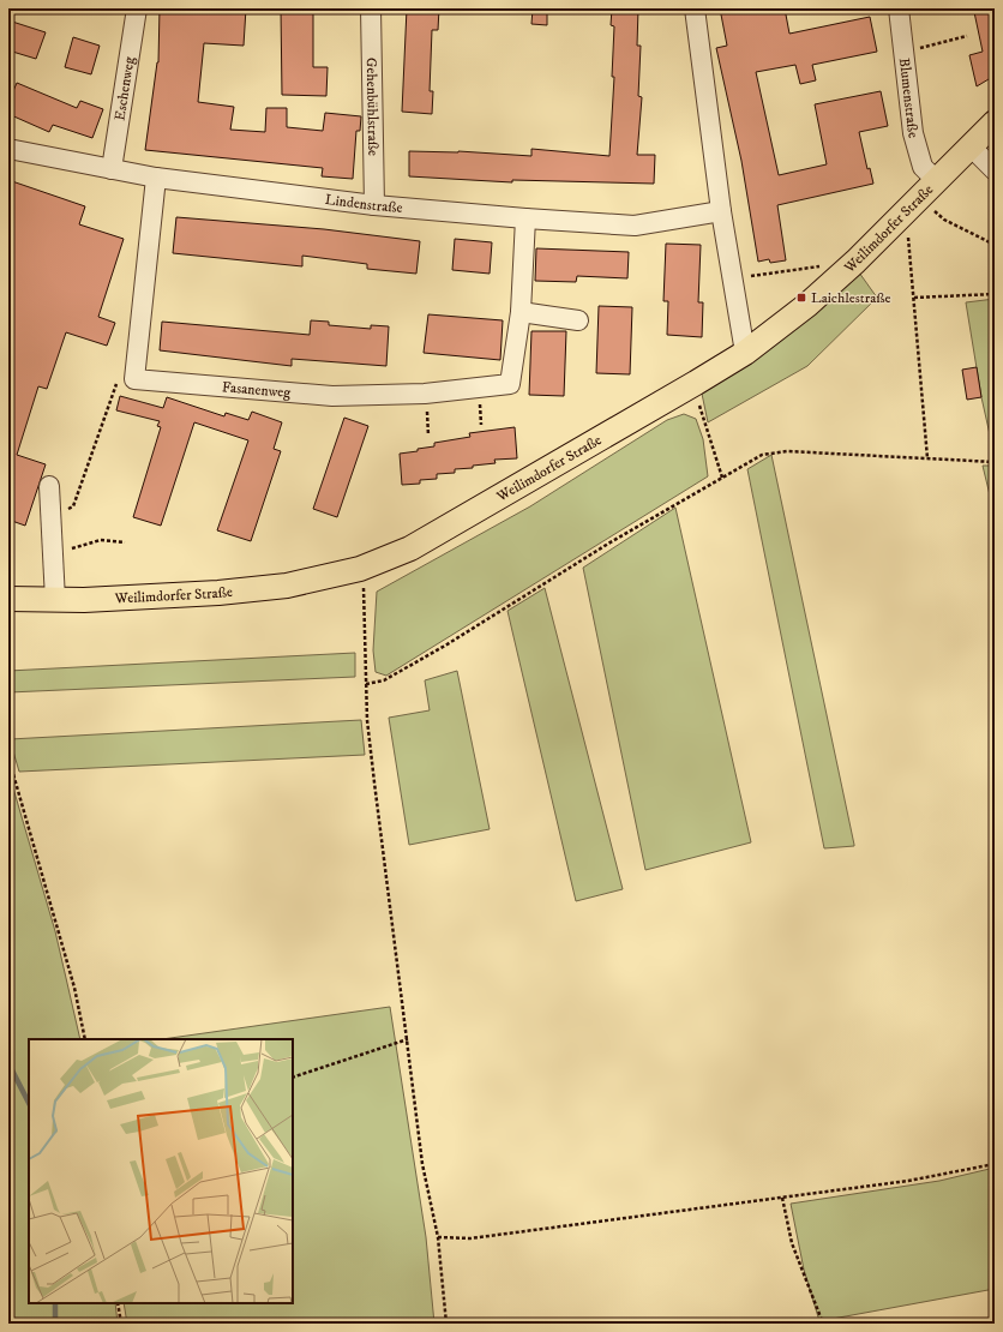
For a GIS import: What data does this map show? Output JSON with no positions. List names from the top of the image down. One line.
{"streets":{"main road":["Weilimdorfer Straße"],"street":["Eschenweg","Blumenstraße","Gehenbühlstraße","Lindenstraße","Fasanenweg"]},"crossings":[["Eschenweg","Lindenstraße"],["Blumenstraße","Weilimdorfer Straße"],["Gehenbühlstraße","Lindenstraße"],["Lindenstraße","Fasanenweg"]],"places":{"transit":["Laichlestraße"]}}
